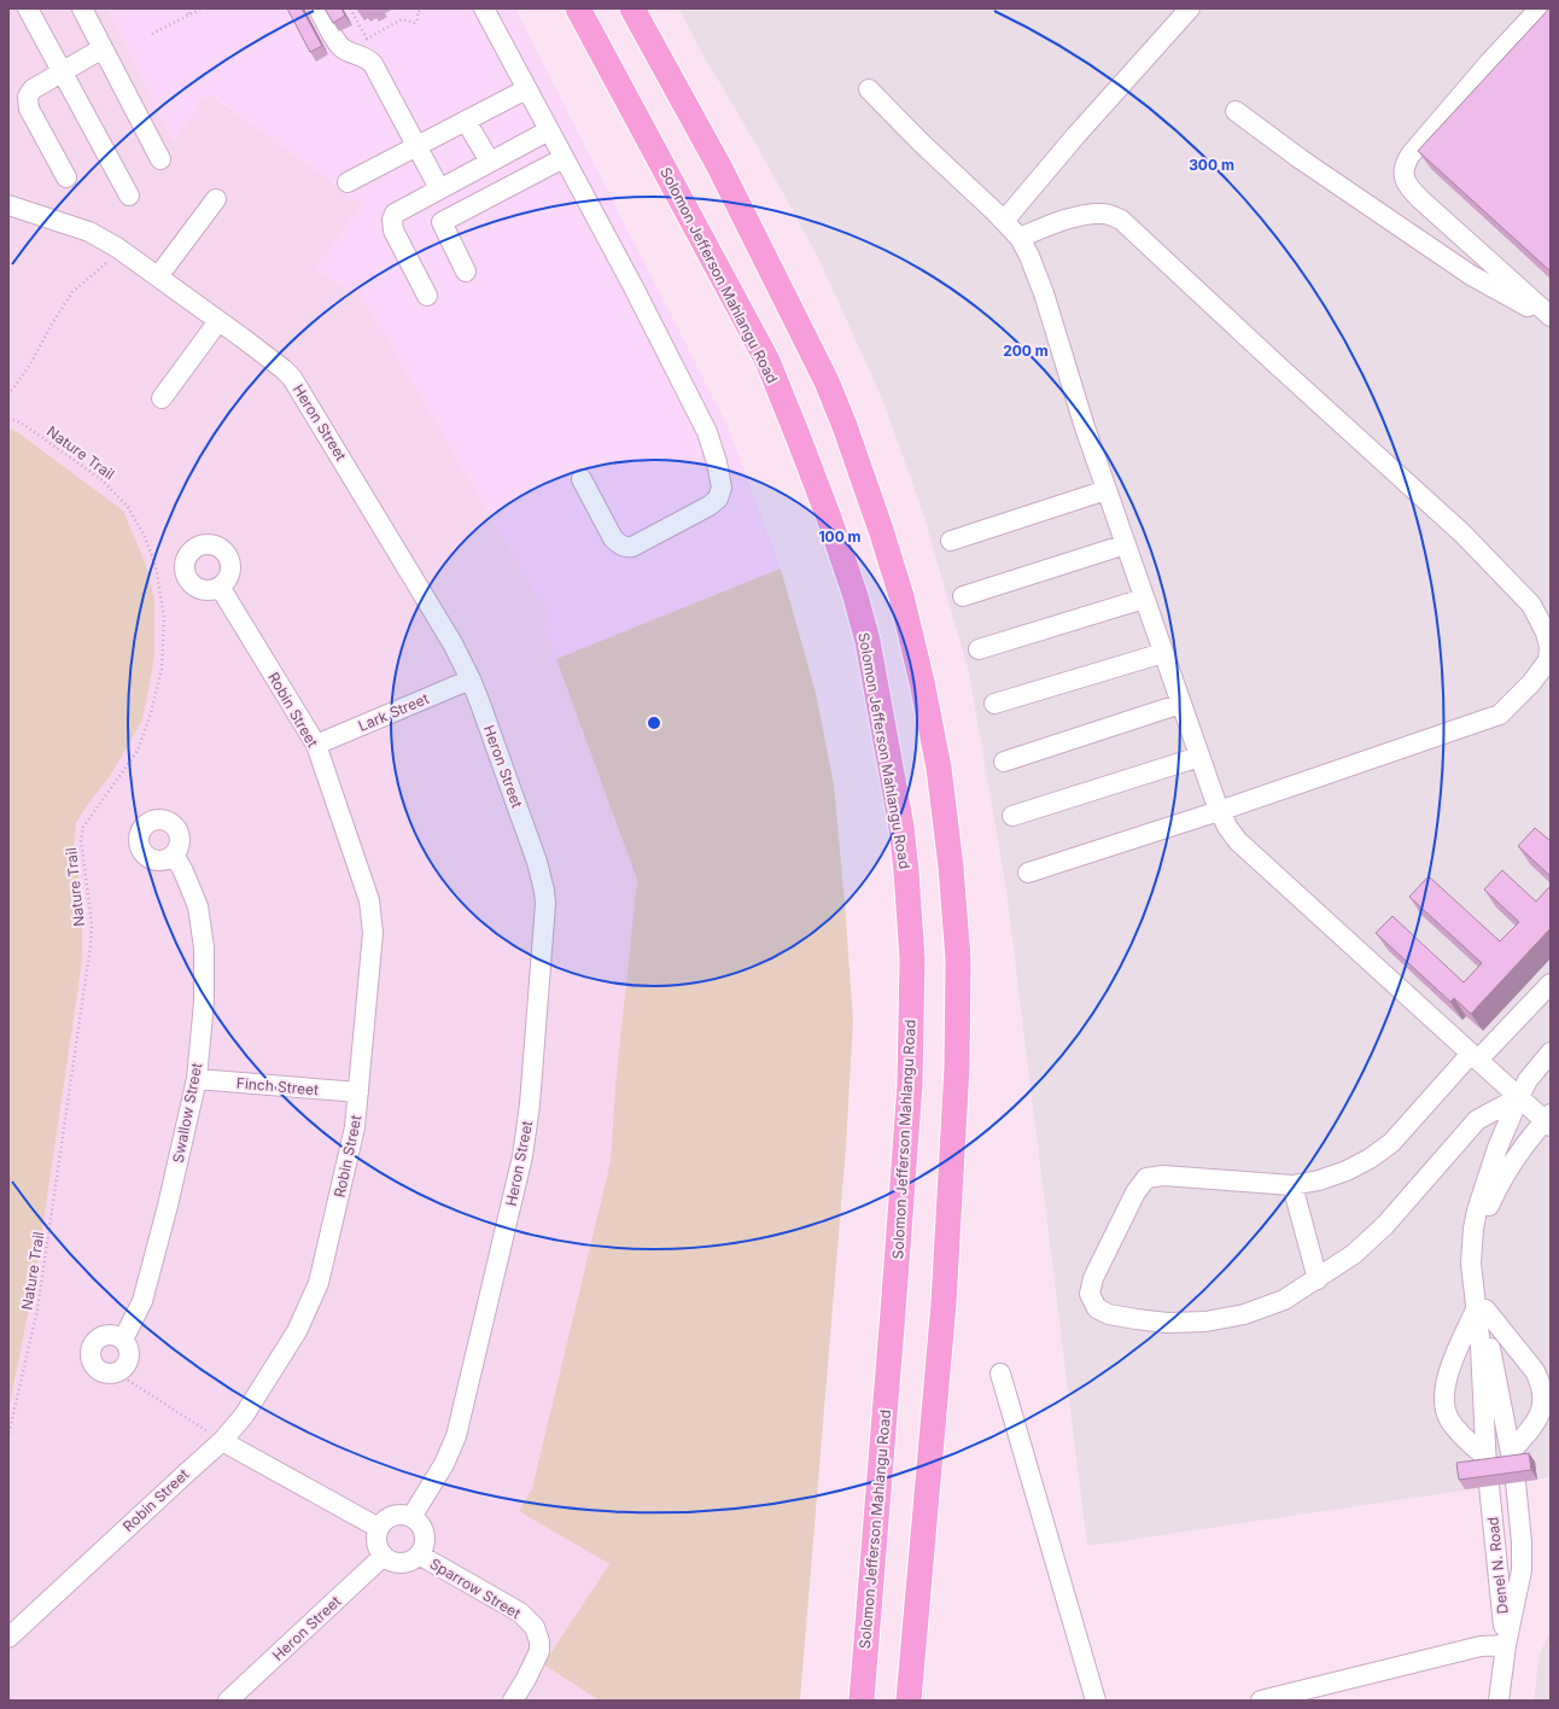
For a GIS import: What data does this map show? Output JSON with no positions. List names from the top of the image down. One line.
{"streets":{"main road":["Solomon Jefferson Mahlangu Road"],"street":["Heron Street","Robin Street","Lark Street","Finch Street","Swallow Street","Denel N. Road","Sparrow Street"],"path":["Nature Trail"]},"crossings":[["Heron Street","Lark Street"],["Heron Street","Sparrow Street"],["Robin Street","Lark Street"],["Robin Street","Finch Street"],["Finch Street","Swallow Street"]],"rings":["300 m","200 m","100 m"]}
